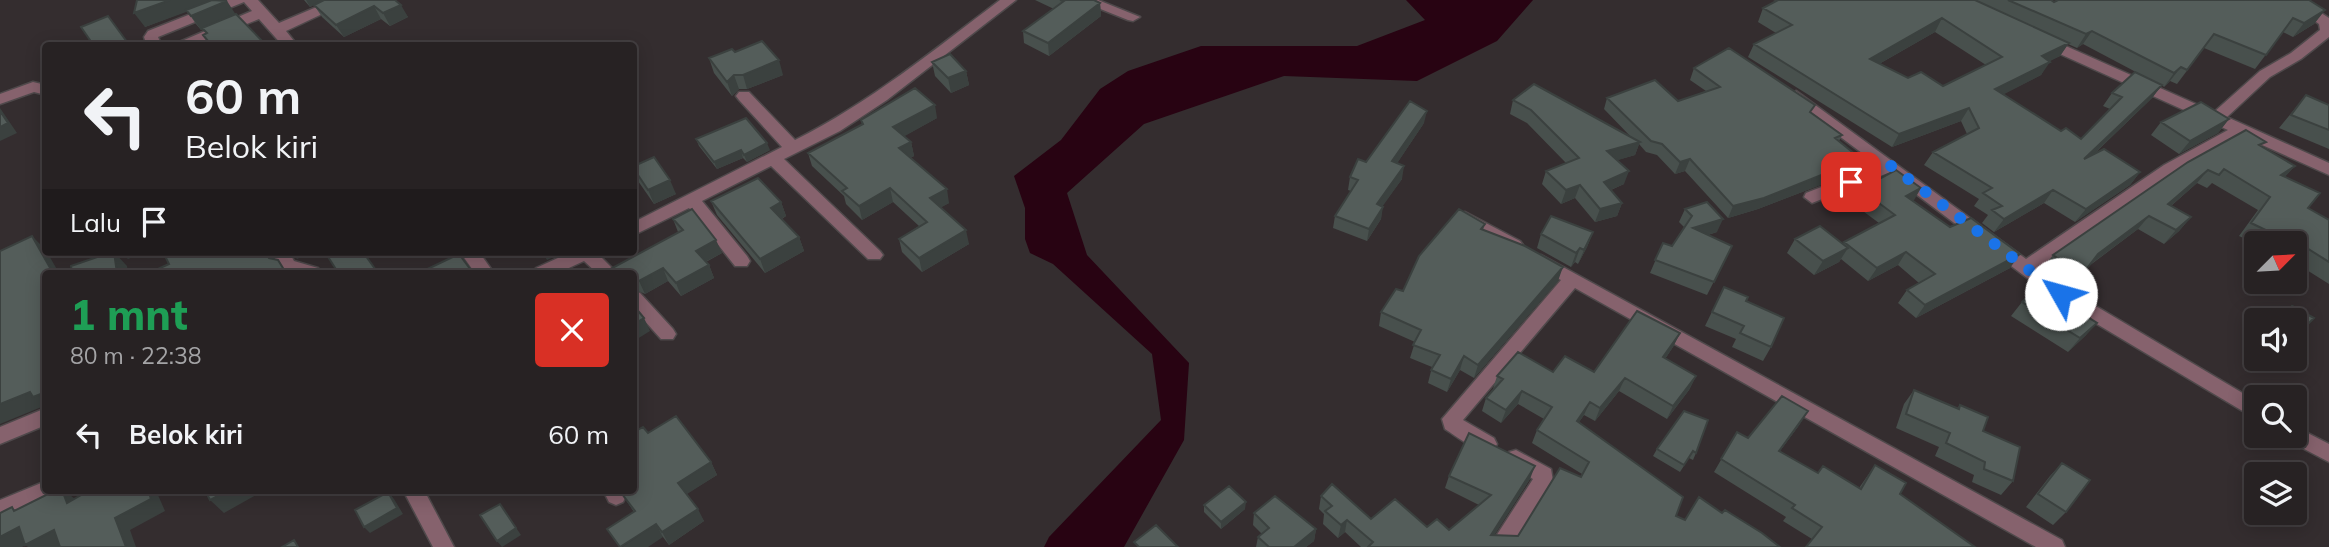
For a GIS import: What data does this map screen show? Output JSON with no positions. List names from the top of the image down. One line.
{"north":"top right","page":{"turn":["60 m","Belok kiri"],"then":"Lalu","heading":["1 mnt","80 m · 22:38"],"list":[{"name":"Belok kiri","value":"60 m"}]}}
